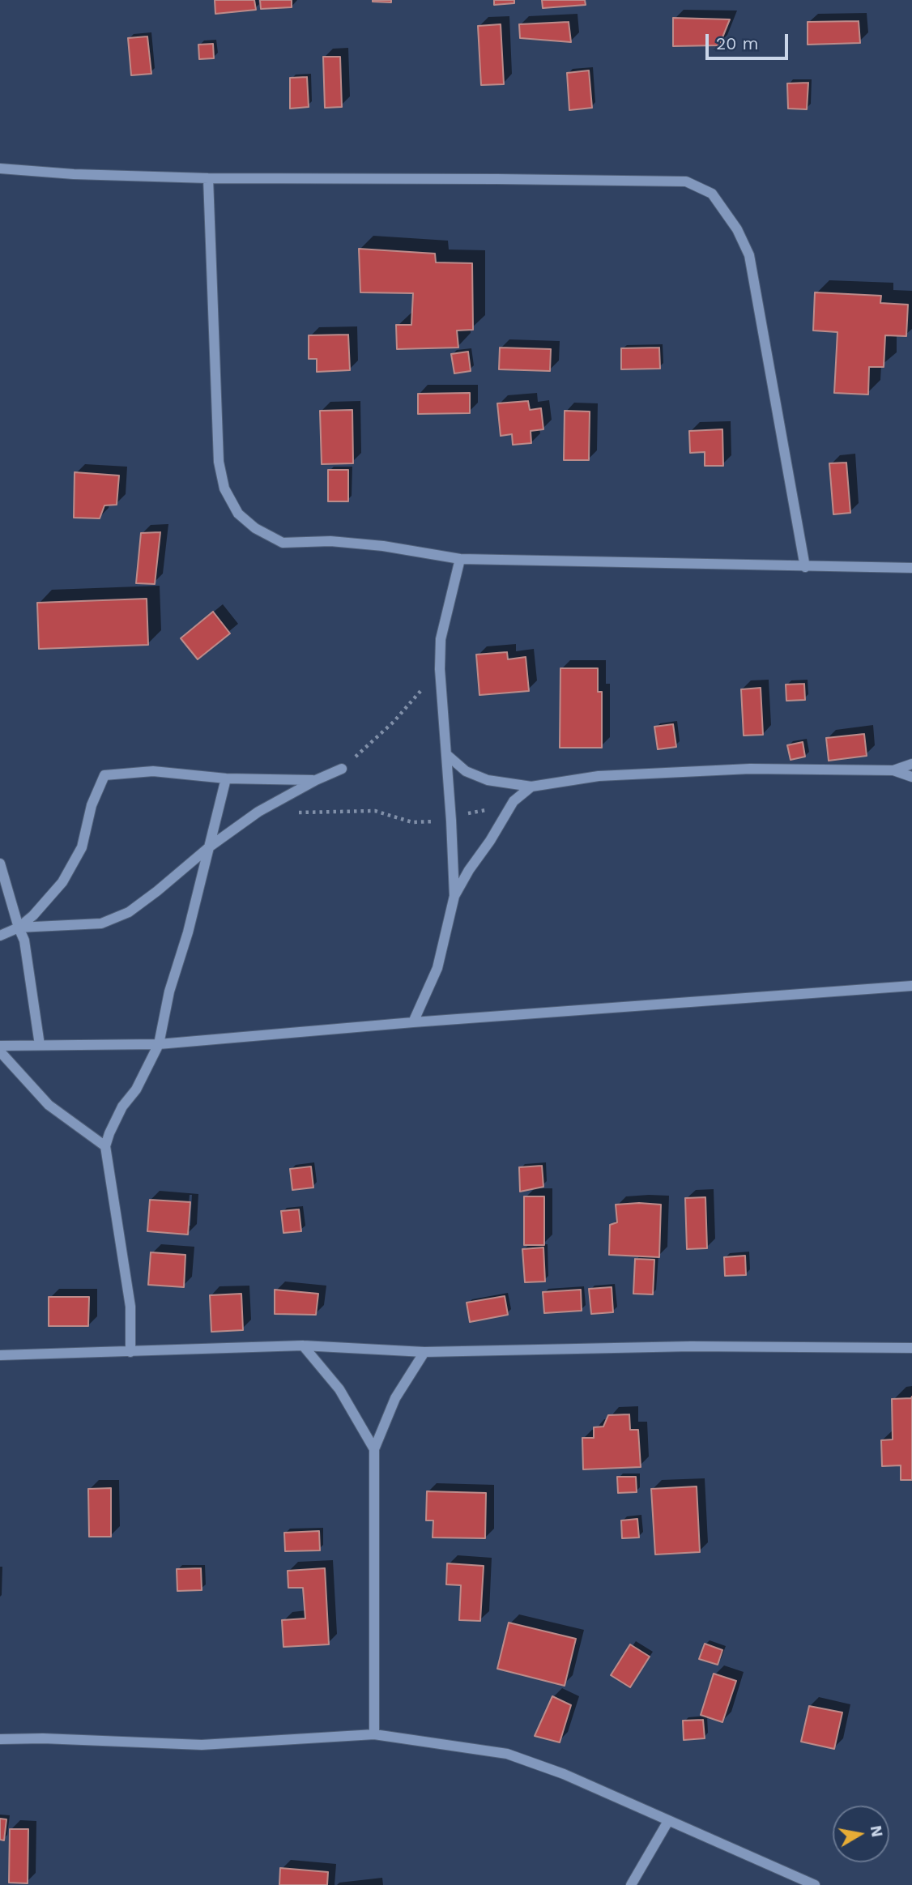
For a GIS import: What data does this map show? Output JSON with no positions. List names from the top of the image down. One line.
{"scale_bar":"20 m","north":"right"}
